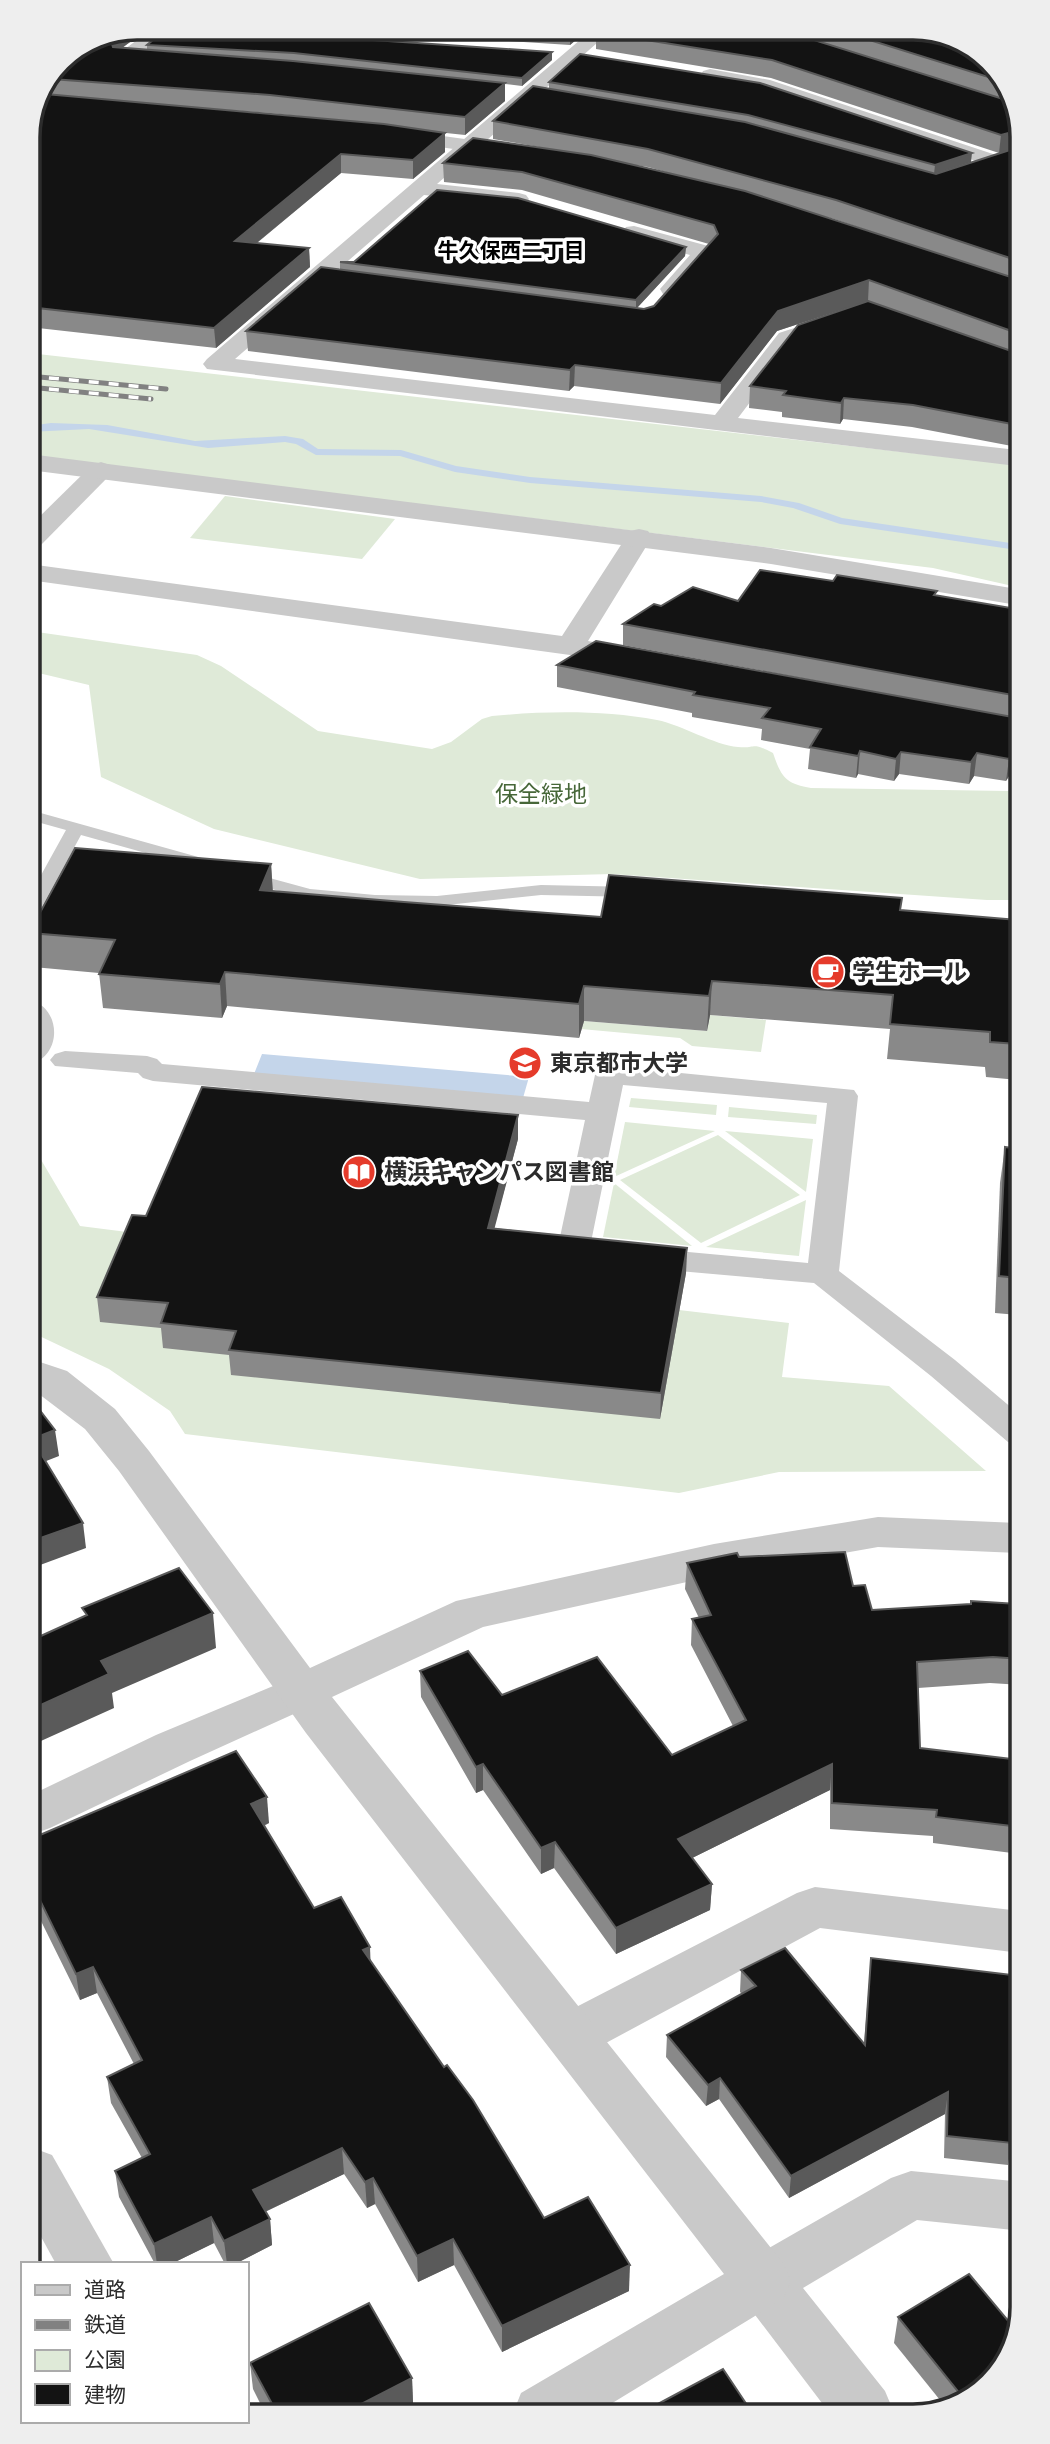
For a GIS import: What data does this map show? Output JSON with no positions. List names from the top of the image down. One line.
{"districts":["牛久保西二丁目"],"parks":["保全緑地"],"places":{"cafe":["学生ホール"],"school or university":["東京都市大学"],"library":["横浜キャンパス図書館"]},"legend":["道路","鉄道","公園","建物"]}
